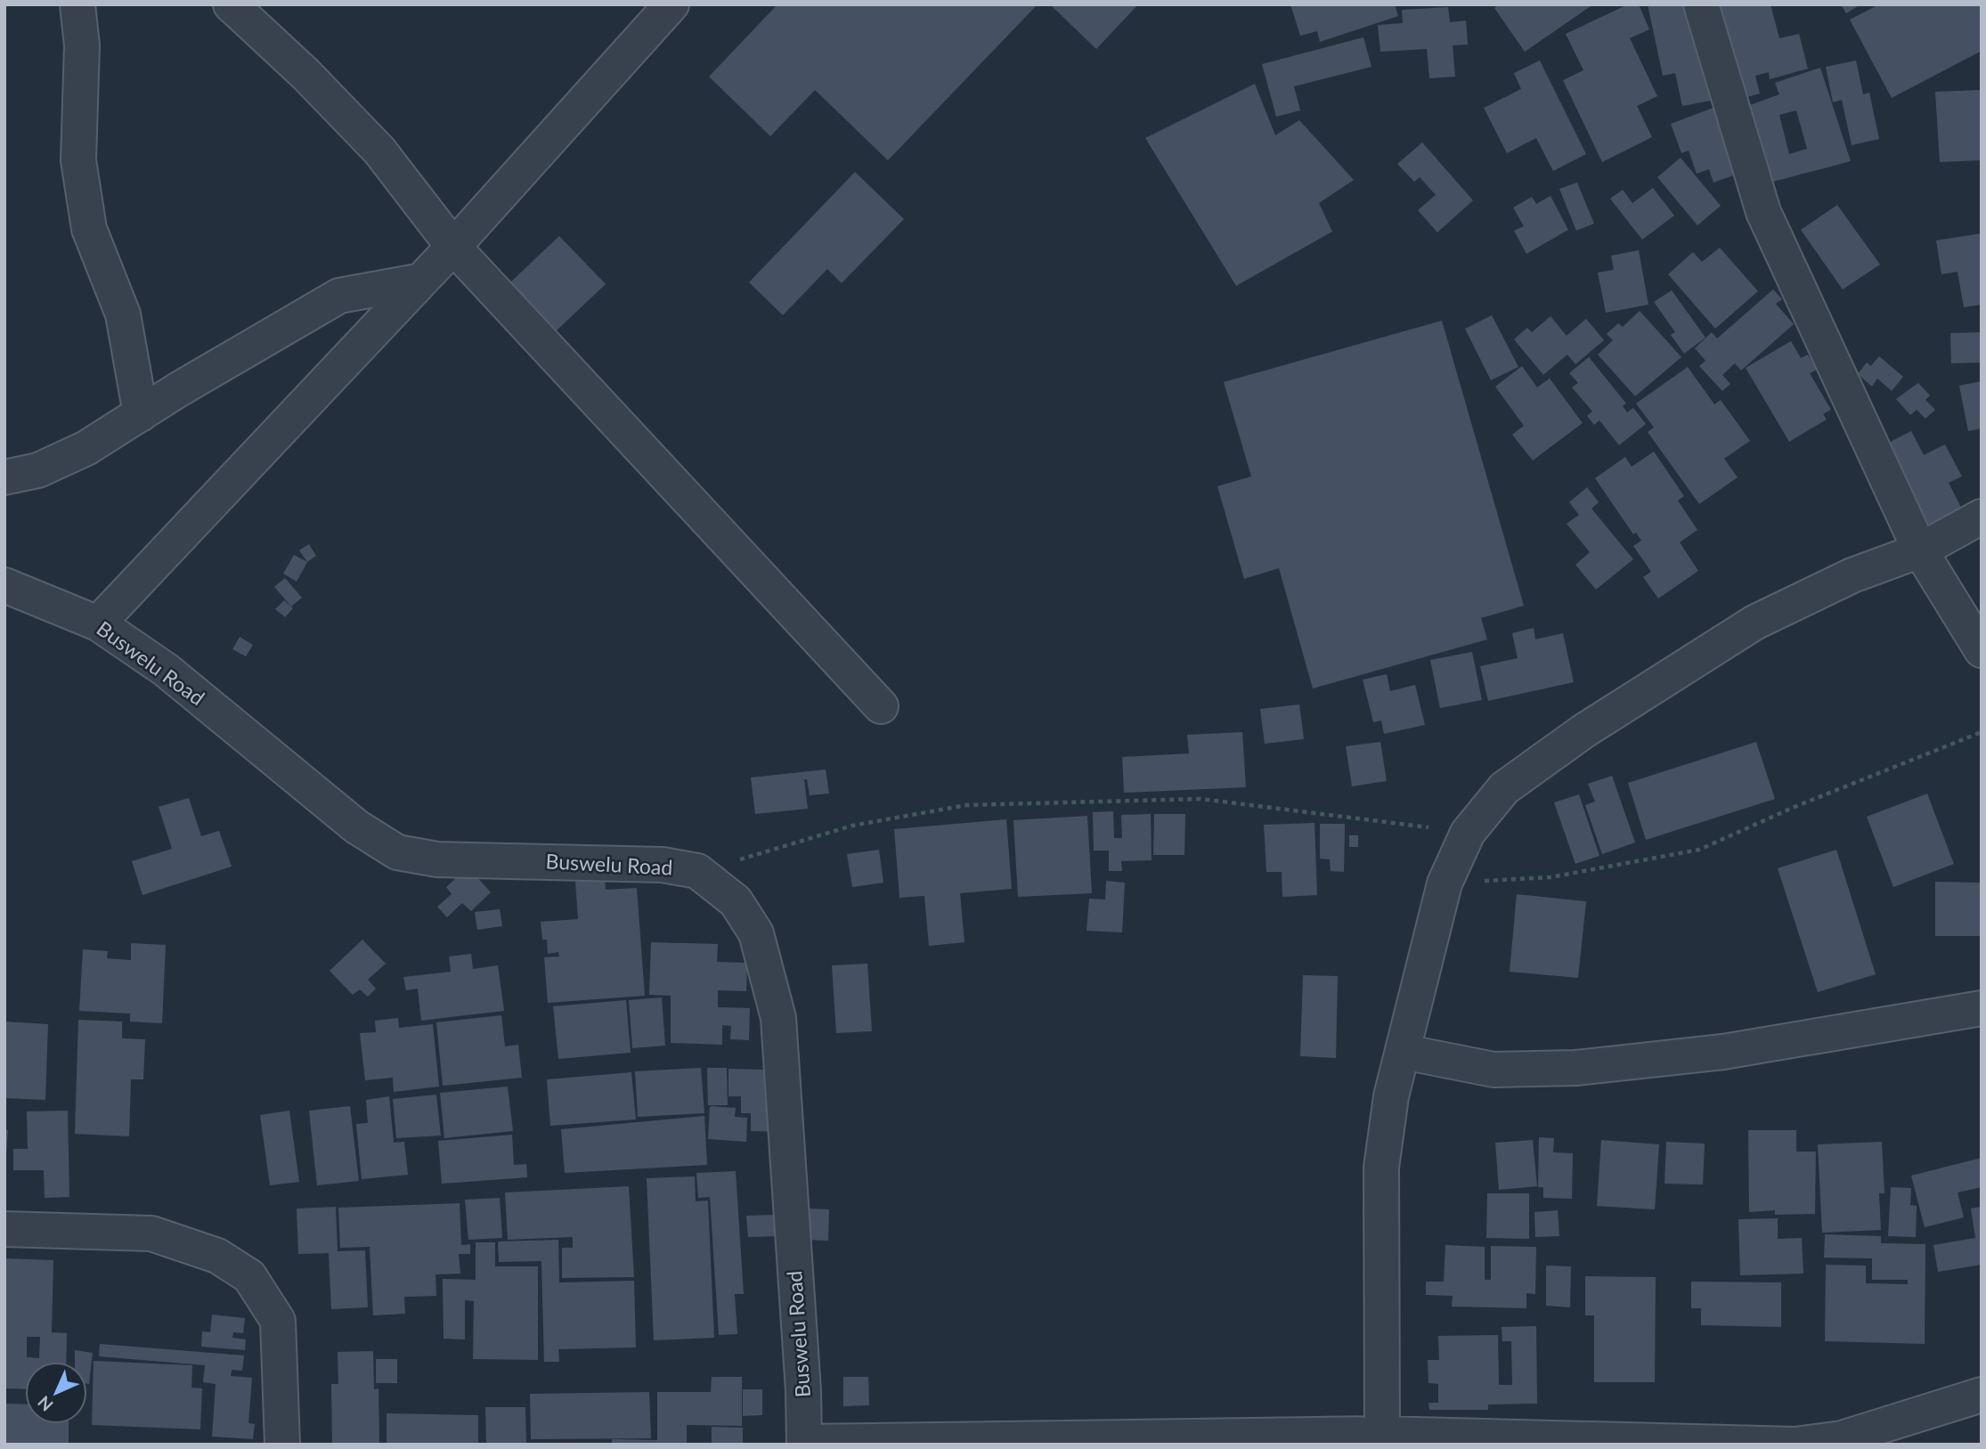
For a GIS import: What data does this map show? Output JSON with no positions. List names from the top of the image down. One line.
{"streets":{"street":["Buswelu Road"]},"north":"bottom left"}
